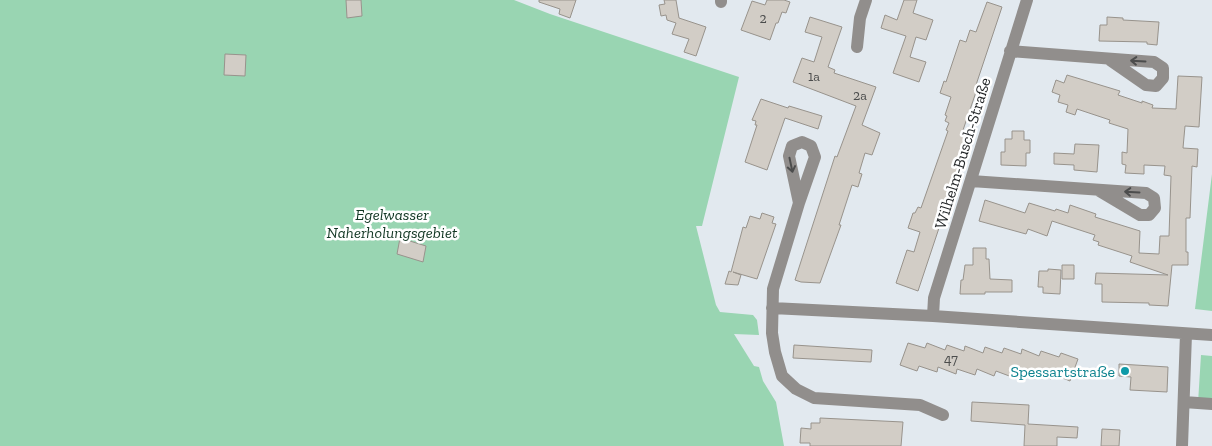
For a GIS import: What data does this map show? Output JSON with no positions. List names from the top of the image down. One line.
{"streets":{"street":["Wilhelm-Busch-Straße"]},"parks":["Egelwasser Naherholungsgebiet"],"places":["Spessartstraße"],"house_numbers":["2","1a","2a","47"]}
